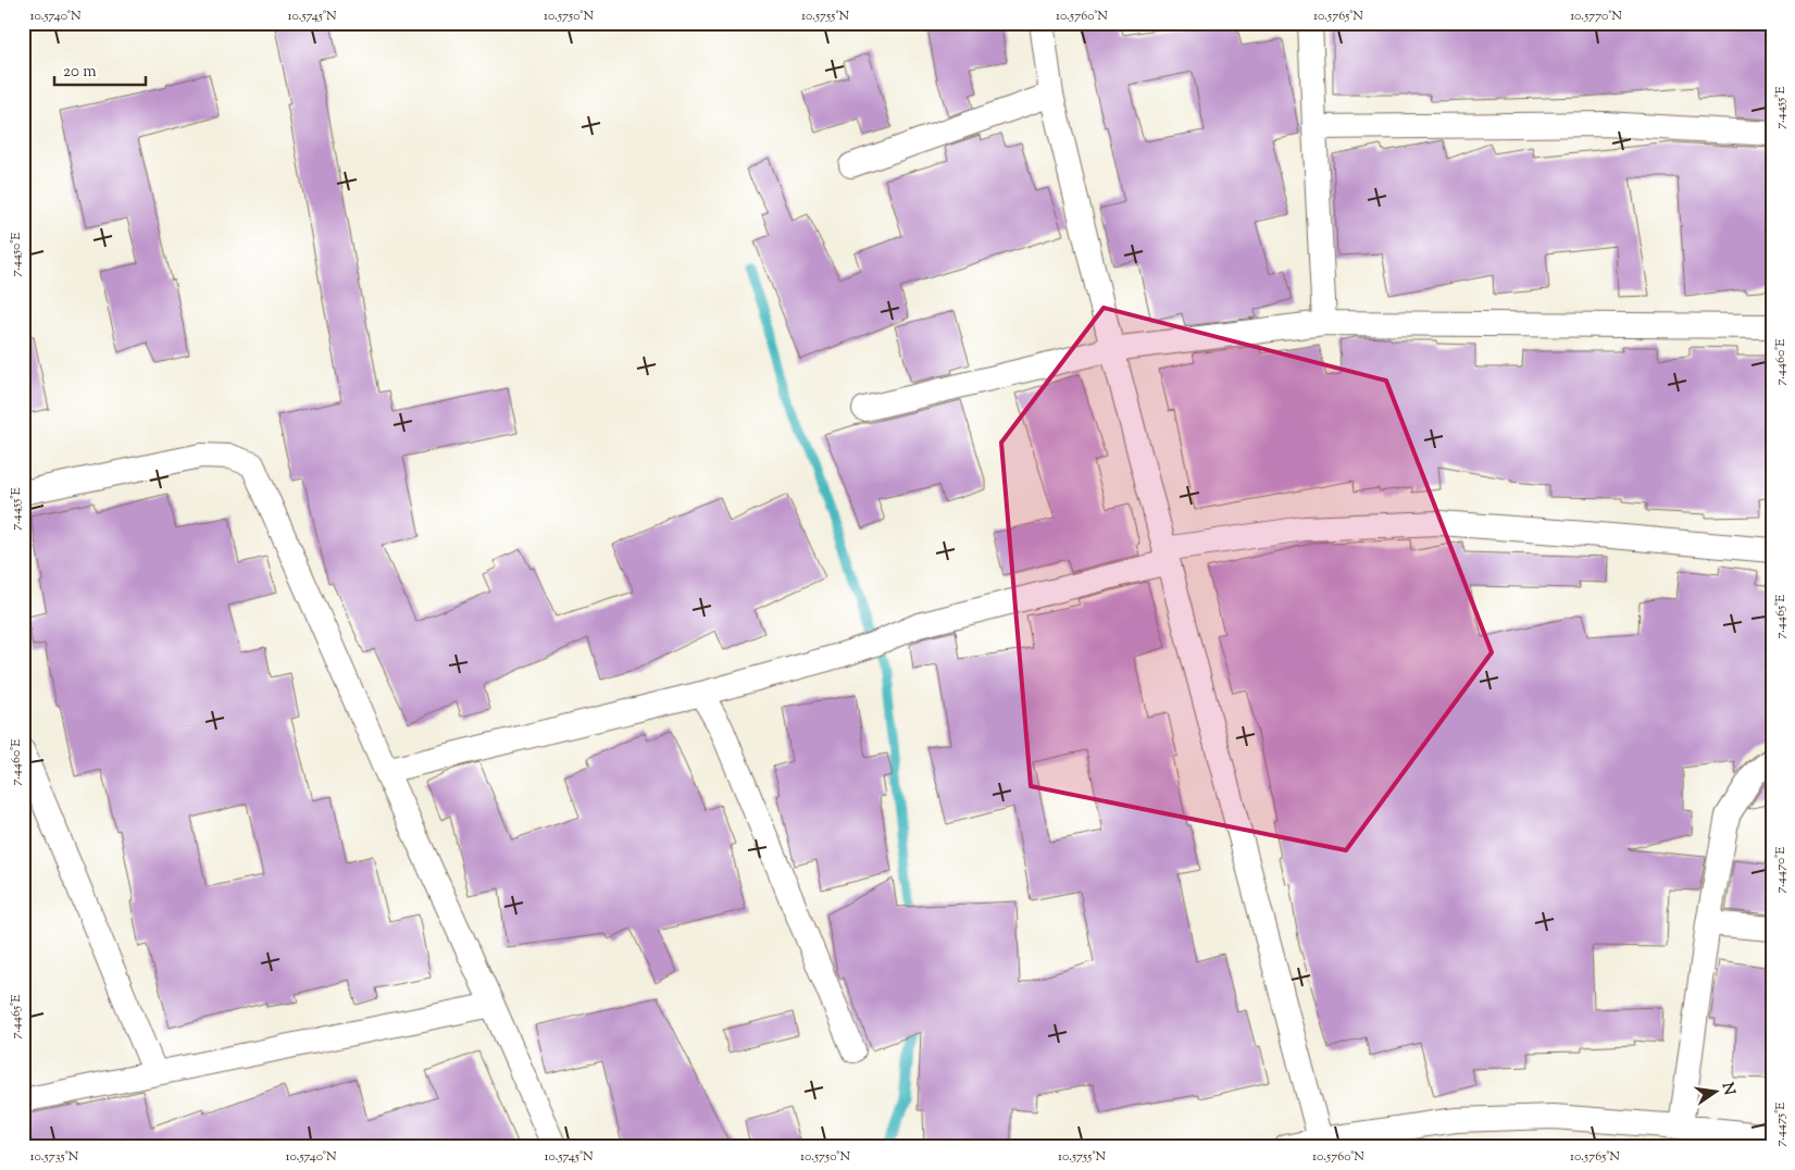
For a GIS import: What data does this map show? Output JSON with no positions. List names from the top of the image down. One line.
{"scale_bar":"20 m","north":"right","coordinates":["10.5740°N","10.5745°N","10.5750°N","10.5755°N","10.5760°N","10.5765°N","10.5770°N","7.4455°E","7.4450°E","7.4460°E","7.4465°E","7.4470°E","7.4475°E","10.5735°N"]}
